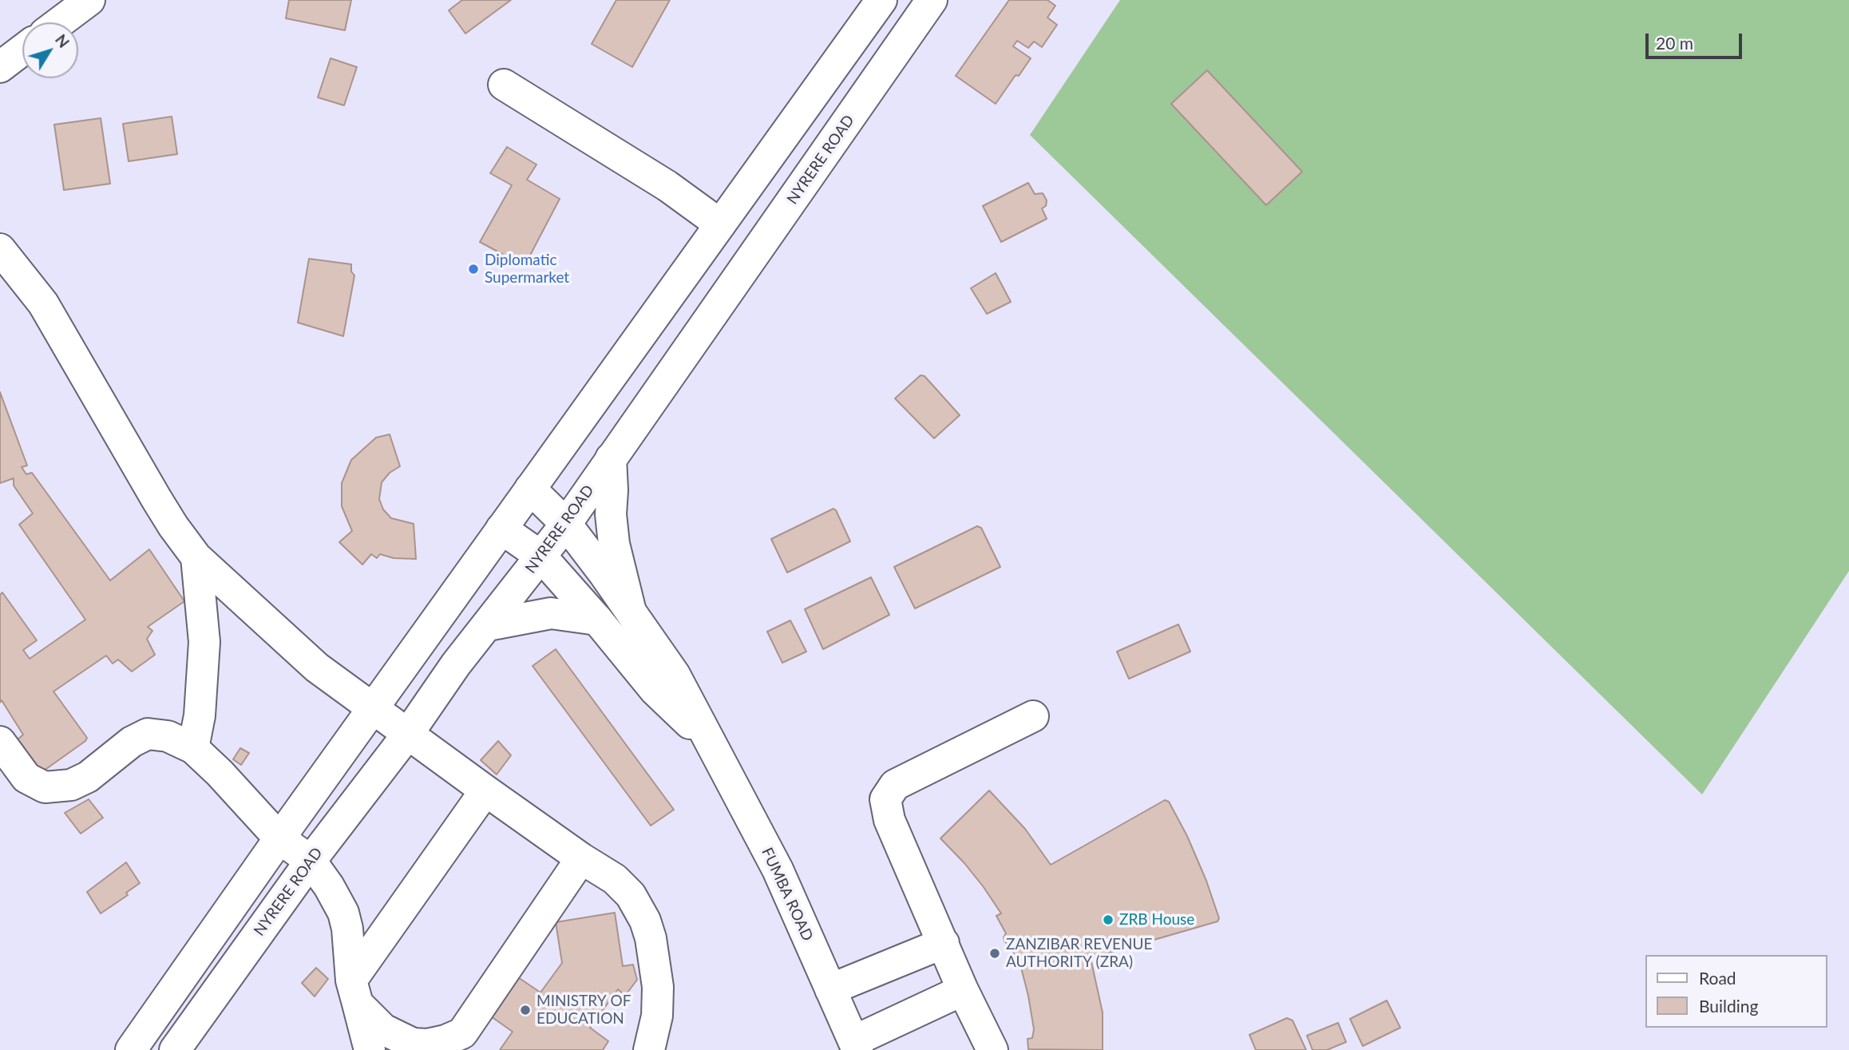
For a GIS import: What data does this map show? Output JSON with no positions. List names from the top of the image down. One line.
{"streets":{"main road":["NYRERE ROAD","FUMBA ROAD"]},"crossings":[["NYRERE ROAD","FUMBA ROAD"]],"places":["Diplomatic Supermarket","ZRB House","ZANZIBAR REVENUE AUTHORITY (ZRA)","MINISTRY OF EDUCATION"],"legend":["Road","Building"],"scale_bar":"20 m","north":"top right"}
